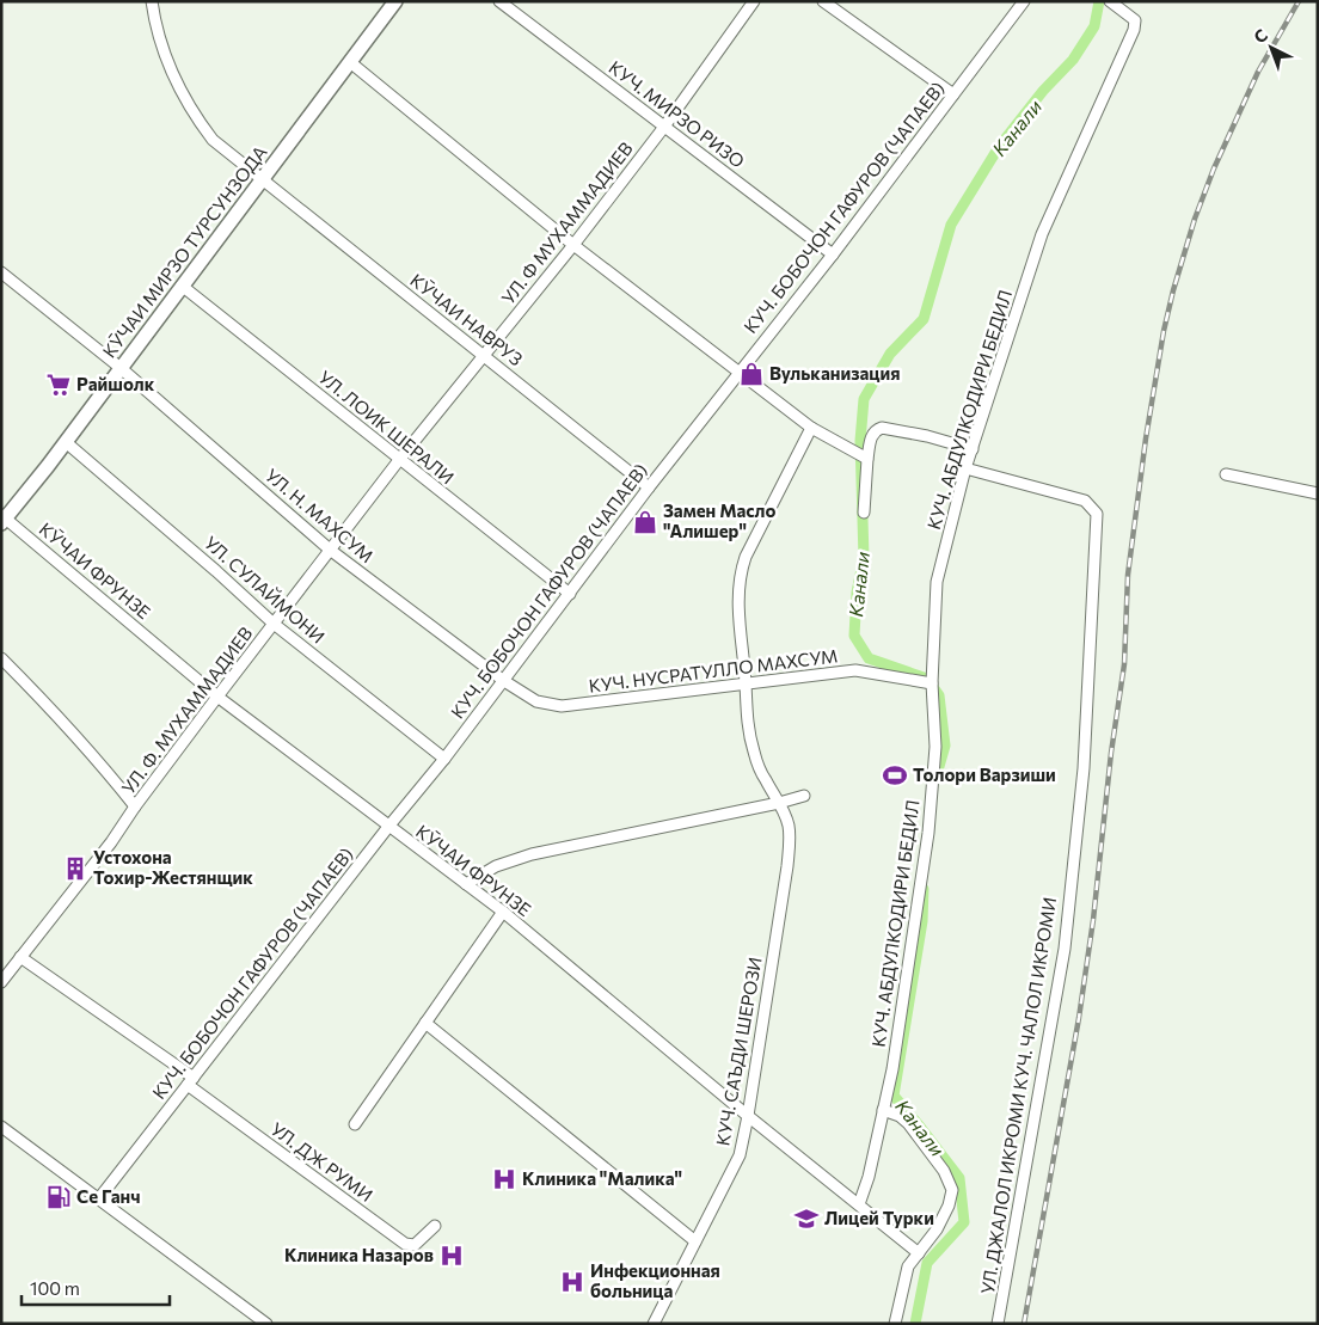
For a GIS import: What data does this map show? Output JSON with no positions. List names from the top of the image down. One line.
{"streets":{"main road":["КӮЧАИ МИРЗО ТУРСУНЗОДА"],"street":["КУЧ. МИРЗО РИЗО","КУЧ. БОБОЧОН ГАФУРОВ (ЧАПАЕВ)","УЛ. Ф МУХАММАДИЕВ","КӮЧАИ НАВРУЗ","КУЧ. АБДУЛКОДИРИ БЕДИЛ","УЛ. ЛОИК ШЕРАЛИ","УЛ. Н. МАХСУМ","КӮЧАИ ФРУНЗЕ","УЛ. СУЛАЙМОНИ","КУЧ. НУСРАТУЛЛО МАХСУМ","УЛ. Ф. МУХАММАДИЕВ","КУЧ. САЪДИ ШЕРОЗИ","УЛ. ДЖАЛОЛ ИКРОМИ КУЧ. ЧАЛОЛ ИКРОМИ","УЛ. ДЖ РУМИ"]},"crossings":[["КУЧ. МИРЗО РИЗО","КУЧ. БОБОЧОН ГАФУРОВ (ЧАПАЕВ)"],["КУЧ. МИРЗО РИЗО","УЛ. Ф МУХАММАДИЕВ"],["КУЧ. БОБОЧОН ГАФУРОВ (ЧАПАЕВ)","КӮЧАИ НАВРУЗ"],["КУЧ. БОБОЧОН ГАФУРОВ (ЧАПАЕВ)","УЛ. ЛОИК ШЕРАЛИ"],["КУЧ. БОБОЧОН ГАФУРОВ (ЧАПАЕВ)","УЛ. Н. МАХСУМ"],["КУЧ. БОБОЧОН ГАФУРОВ (ЧАПАЕВ)","КӮЧАИ ФРУНЗЕ"],["КУЧ. БОБОЧОН ГАФУРОВ (ЧАПАЕВ)","УЛ. СУЛАЙМОНИ"],["КУЧ. БОБОЧОН ГАФУРОВ (ЧАПАЕВ)","КУЧ. НУСРАТУЛЛО МАХСУМ"],["КУЧ. БОБОЧОН ГАФУРОВ (ЧАПАЕВ)","УЛ. ДЖ РУМИ"],["УЛ. Ф МУХАММАДИЕВ","КӮЧАИ НАВРУЗ"],["УЛ. Ф МУХАММАДИЕВ","УЛ. ЛОИК ШЕРАЛИ"],["УЛ. Ф МУХАММАДИЕВ","УЛ. Ф. МУХАММАДИЕВ"],["КӮЧАИ МИРЗО ТУРСУНЗОДА","КӮЧАИ НАВРУЗ"],["КӮЧАИ МИРЗО ТУРСУНЗОДА","УЛ. ЛОИК ШЕРАЛИ"],["КӮЧАИ МИРЗО ТУРСУНЗОДА","УЛ. Н. МАХСУМ"],["КӮЧАИ МИРЗО ТУРСУНЗОДА","КӮЧАИ ФРУНЗЕ"],["КӮЧАИ МИРЗО ТУРСУНЗОДА","УЛ. СУЛАЙМОНИ"],["КУЧ. АБДУЛКОДИРИ БЕДИЛ","КӮЧАИ ФРУНЗЕ"],["КУЧ. АБДУЛКОДИРИ БЕДИЛ","КУЧ. НУСРАТУЛЛО МАХСУМ"],["КУЧ. АБДУЛКОДИРИ БЕДИЛ","УЛ. ДЖАЛОЛ ИКРОМИ КУЧ. ЧАЛОЛ ИКРОМИ"],["УЛ. ЛОИК ШЕРАЛИ","УЛ. Ф. МУХАММАДИЕВ"],["УЛ. Н. МАХСУМ","КУЧ. НУСРАТУЛЛО МАХСУМ"],["УЛ. Н. МАХСУМ","УЛ. Ф. МУХАММАДИЕВ"],["КӮЧАИ ФРУНЗЕ","УЛ. Ф. МУХАММАДИЕВ"],["КӮЧАИ ФРУНЗЕ","КУЧ. САЪДИ ШЕРОЗИ"],["УЛ. СУЛАЙМОНИ","УЛ. Ф. МУХАММАДИЕВ"],["КУЧ. НУСРАТУЛЛО МАХСУМ","КУЧ. САЪДИ ШЕРОЗИ"],["УЛ. Ф. МУХАММАДИЕВ","УЛ. ДЖ РУМИ"]],"water":["Канали"],"places":{"shop":["Вульканизация","Замен Масло \"Алишер\""],"supermarket":["Райшолк"],"sports":["Толори Варзиши"],"building":["Устохона Тохир-Жестянщик"],"hospital":["Клиника \"Малика\"","Клиника Назаров","Инфекционная больница"],"fuel station":["Се Ганч"],"school or university":["Лицей Турки"]},"scale_bar":"100 m","north":"top left"}
